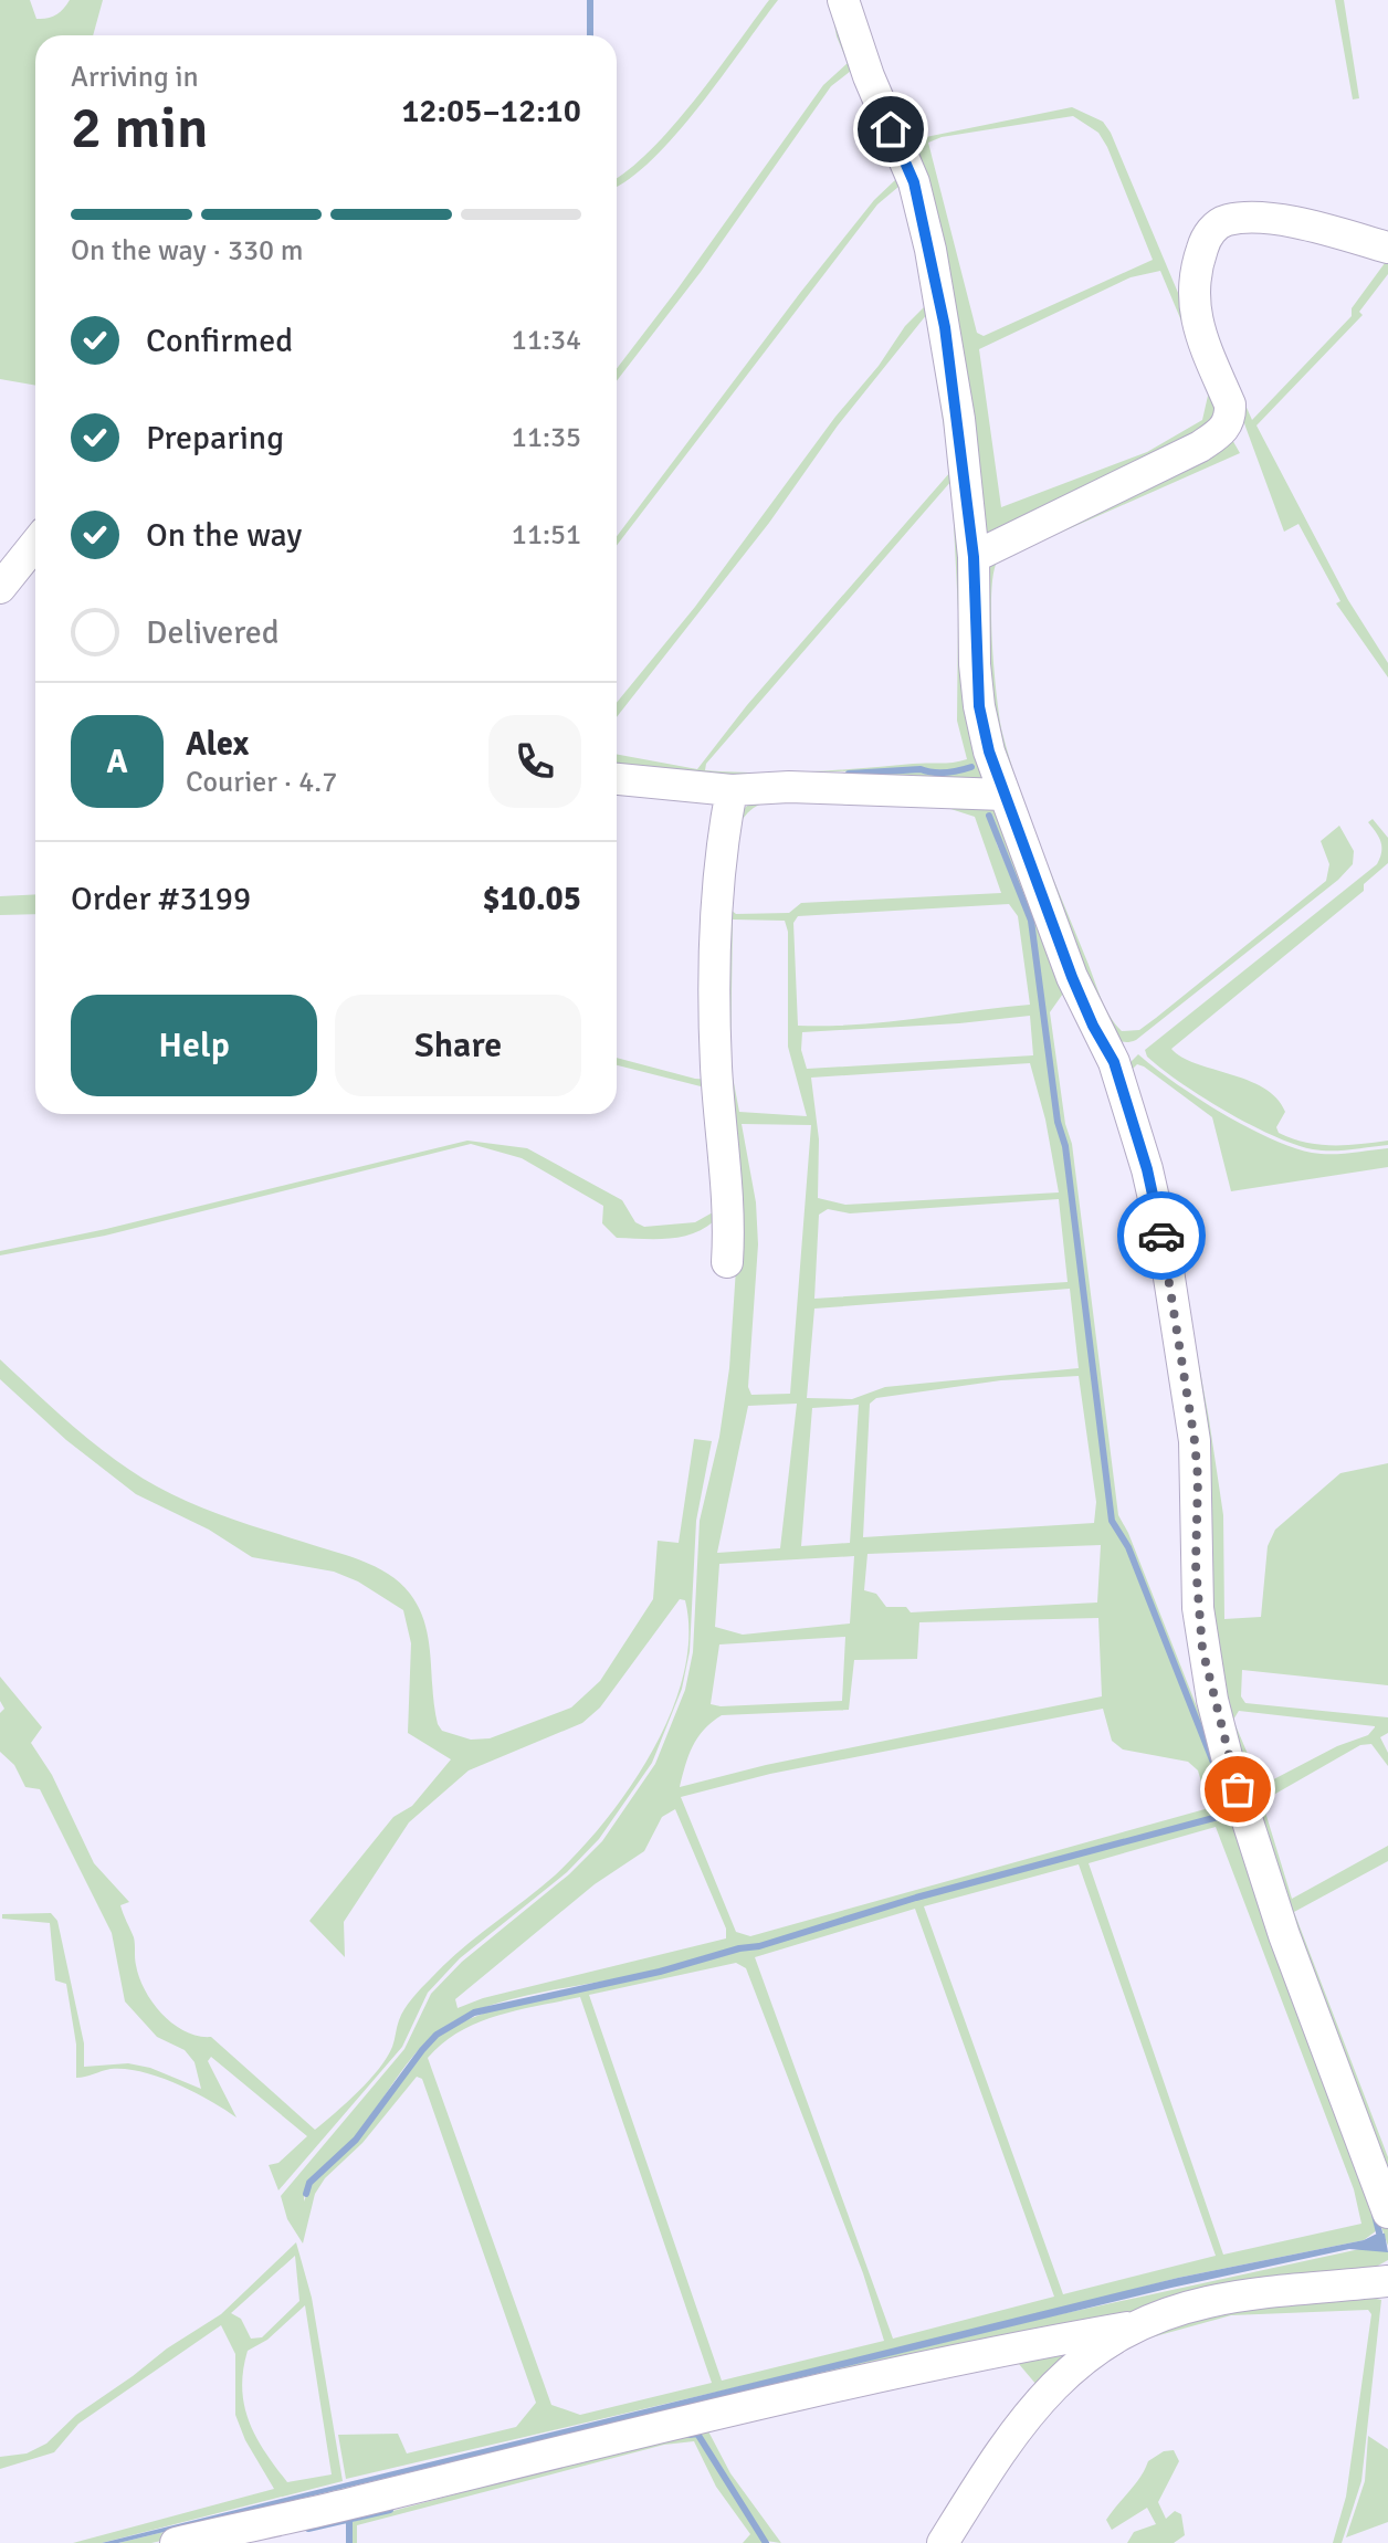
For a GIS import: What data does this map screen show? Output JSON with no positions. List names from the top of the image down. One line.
{"page":{"heading":["2 min","Arriving in","12:05–12:10"],"panel":["Alex","Courier · 4.7","Order #3199","$10.05"],"bar":"On the way · 330 m","list":[["Confirmed","11:34"],["Preparing","11:35"],["On the way","11:51"],"Delivered"],"round":"A","buttons":["Help","Share"]}}
